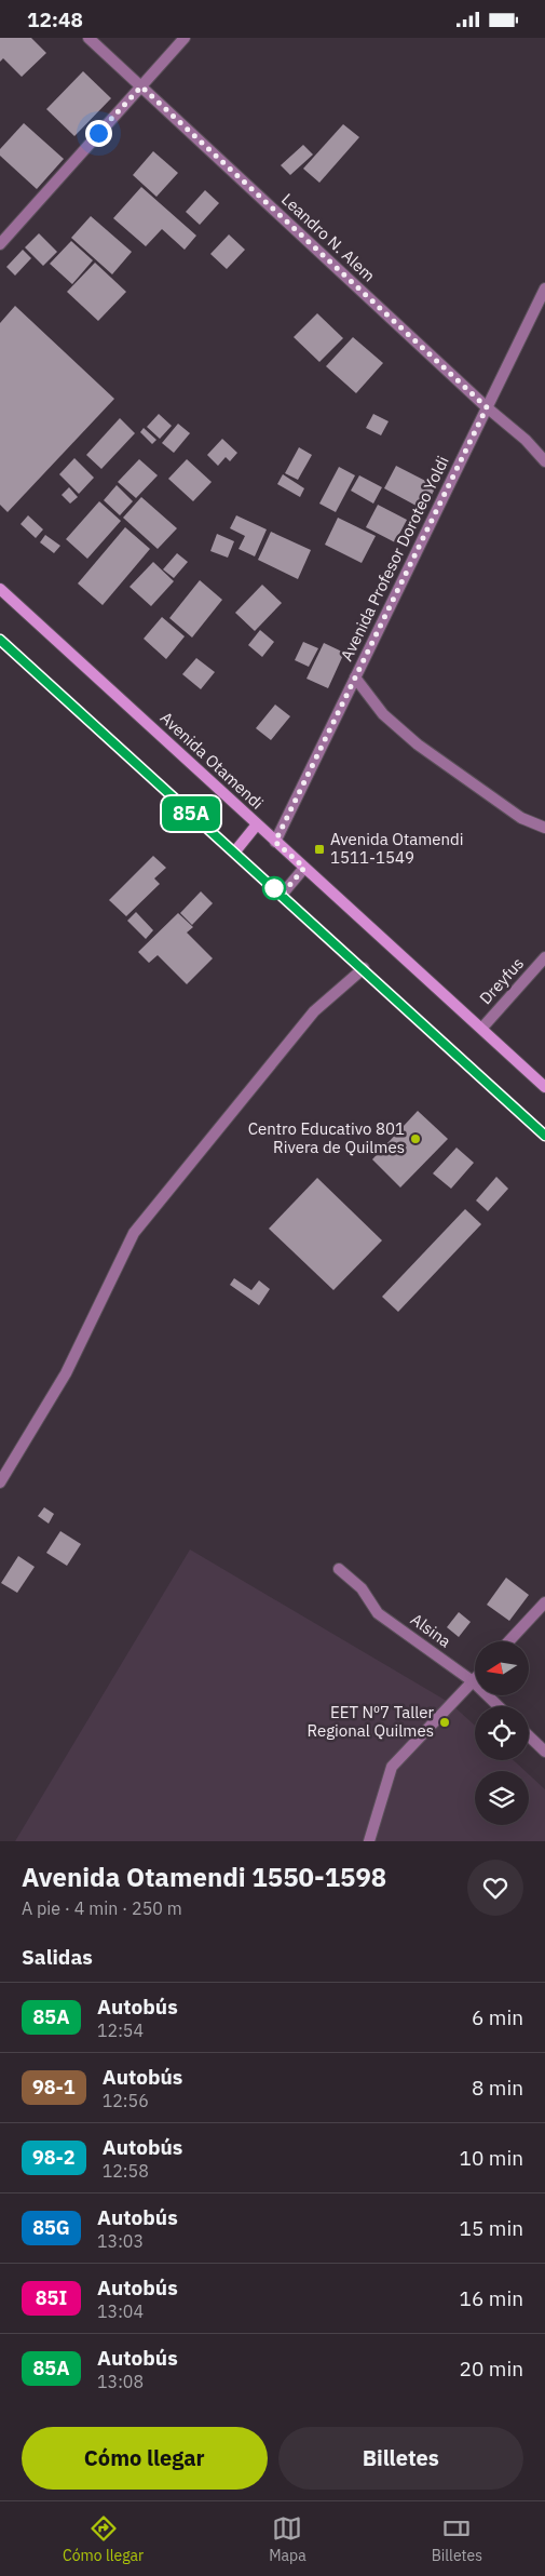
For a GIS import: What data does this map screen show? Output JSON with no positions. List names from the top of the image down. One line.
{"streets":{"main road":["Avenida Otamendi"],"street":["Leandro N. Alem","Avenida Profesor Doroteo Yoldi","Dreyfus","Alsina"]},"crossings":[["Leandro N. Alem","Avenida Profesor Doroteo Yoldi"],["Avenida Profesor Doroteo Yoldi","Avenida Otamendi"],["Avenida Otamendi","Dreyfus"]],"places":{"transit":["Avenida Otamendi 1511-1549"],"other":["Centro Educativo 801 Rivera de Quilmes","EET Nº7 Taller Regional Quilmes"]},"lines":["bus line 85A"],"north":"left","page":{"status":"12:48","on_map":"85A","heading":[["Avenida Otamendi 1550-1598","A pie · 4 min · 250 m"],"Salidas"],"list":[{"mark":"85A","name":"Autobús","note":"12:54","value":"6 min"},{"mark":"98-1","name":"Autobús","note":"12:56","value":"8 min"},{"mark":"98-2","name":"Autobús","note":"12:58","value":"10 min"},{"mark":"85G","name":"Autobús","note":"13:03","value":"15 min"},{"mark":"85I","name":"Autobús","note":"13:04","value":"16 min"},{"mark":"85A","name":"Autobús","note":"13:08","value":"20 min"}],"buttons":["Cómo llegar","Billetes"],"tabs":["Cómo llegar","Mapa","Billetes"]}}
